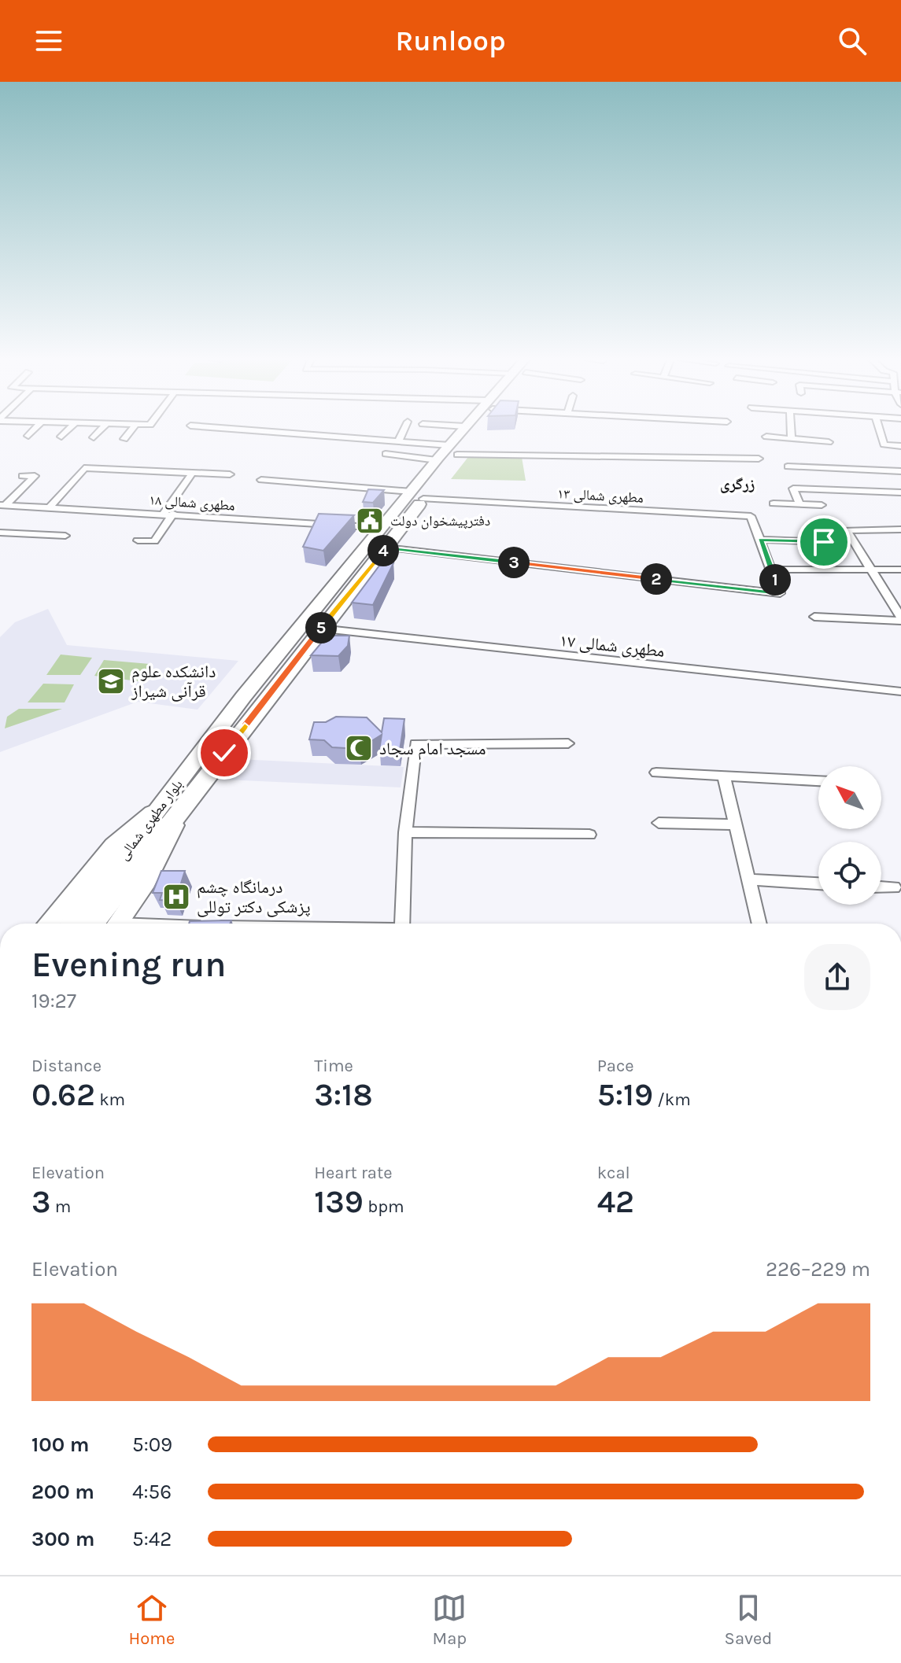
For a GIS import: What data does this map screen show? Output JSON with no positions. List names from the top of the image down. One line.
{"streets":{"main road":["بلوار مطهرى شمالى"],"street":["۱۳ مطهری شمالی","۱۸ مطهری شمالی","۱۷ مطهری شمالی"]},"crossings":[["۱۳ مطهری شمالی","بلوار مطهرى شمالى"],["۱۸ مطهری شمالی","بلوار مطهرى شمالى"],["۱۷ مطهری شمالی","بلوار مطهرى شمالى"]],"districts":["زرگری"],"places":{"public building":["دفترپیشخوان دولت"],"school or university":["دانشکده علوم قرآنی شیراز"],"mosque":["مسجد امام سجاد"],"hospital":["درمانگاه چشم پزشكی دكتر توللی"]},"north":"top left","page":{"header":"Runloop","pins":["4","3","2","1","5"],"heading":["Evening run","19:27"],"stats":[["Distance","0.62 km"],["Time","3:18"],["Pace","5:19 /km"],["Elevation","3 m"],["Heart rate","139 bpm"],["kcal","42"]],"chart":["Elevation","226–229 m"],"list":[{"name":"100 m","note":"5:09"},{"name":"200 m","note":"4:56"},{"name":"300 m","note":"5:42"}],"tabs":["Home","Map","Saved"]}}
